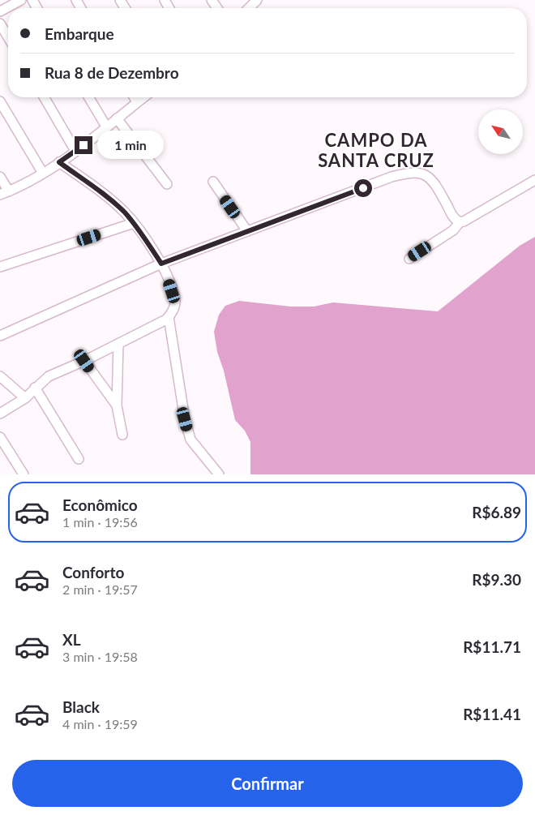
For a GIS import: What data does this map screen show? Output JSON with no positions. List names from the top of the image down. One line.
{"districts":["CAMPO DA SANTA CRUZ"],"north":"top left","page":{"banner":["Embarque","Rua 8 de Dezembro"],"bubble":"1 min","list":[{"name":"Econômico","note":"1 min · 19:56","value":"R$6.89"},{"name":"Conforto","note":"2 min · 19:57","value":"R$9.30"},{"name":"XL","note":"3 min · 19:58","value":"R$11.71"},{"name":"Black","note":"4 min · 19:59","value":"R$11.41"}],"buttons":"Confirmar"}}
